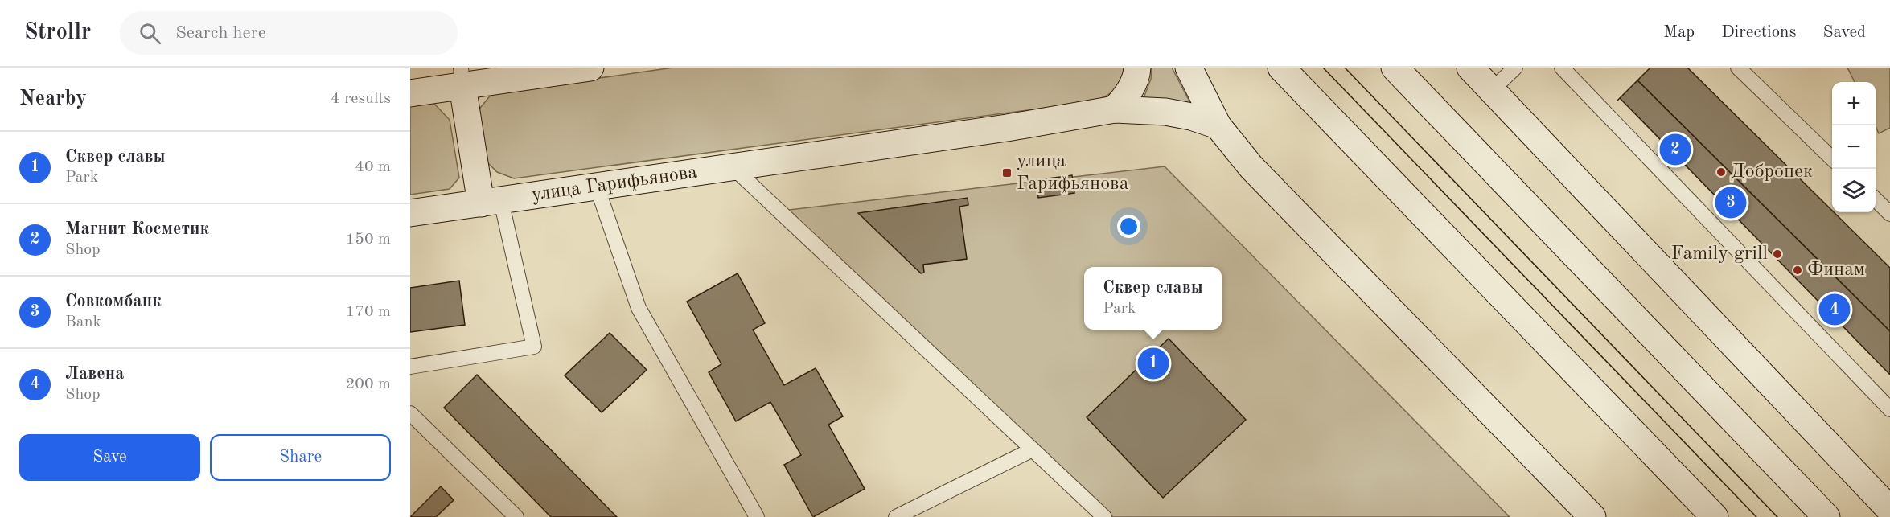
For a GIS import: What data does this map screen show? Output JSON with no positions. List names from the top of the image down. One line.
{"streets":{"main road":["улица Гарифьянова"]},"places":{"other":["Добропек","Family grill","Финам"],"transit":["улица Гарифьянова"]},"page":{"header":"Strollr","search":"Search here","nav":["Map","Directions","Saved"],"heading":["Nearby","4 results"],"map_buttons":["+","−"],"list":[{"mark":"1","name":"Сквер славы","note":"Park","value":"40 m"},{"mark":"2","name":"Магнит Косметик","note":"Shop","value":"150 m"},{"mark":"3","name":"Совкомбанк","note":"Bank","value":"170 m"},{"mark":"4","name":"Лавена","note":"Shop","value":"200 m"}],"pins":["2","3","4","1"],"popup":["Сквер славы","Park"],"buttons":["Save","Share"]}}
